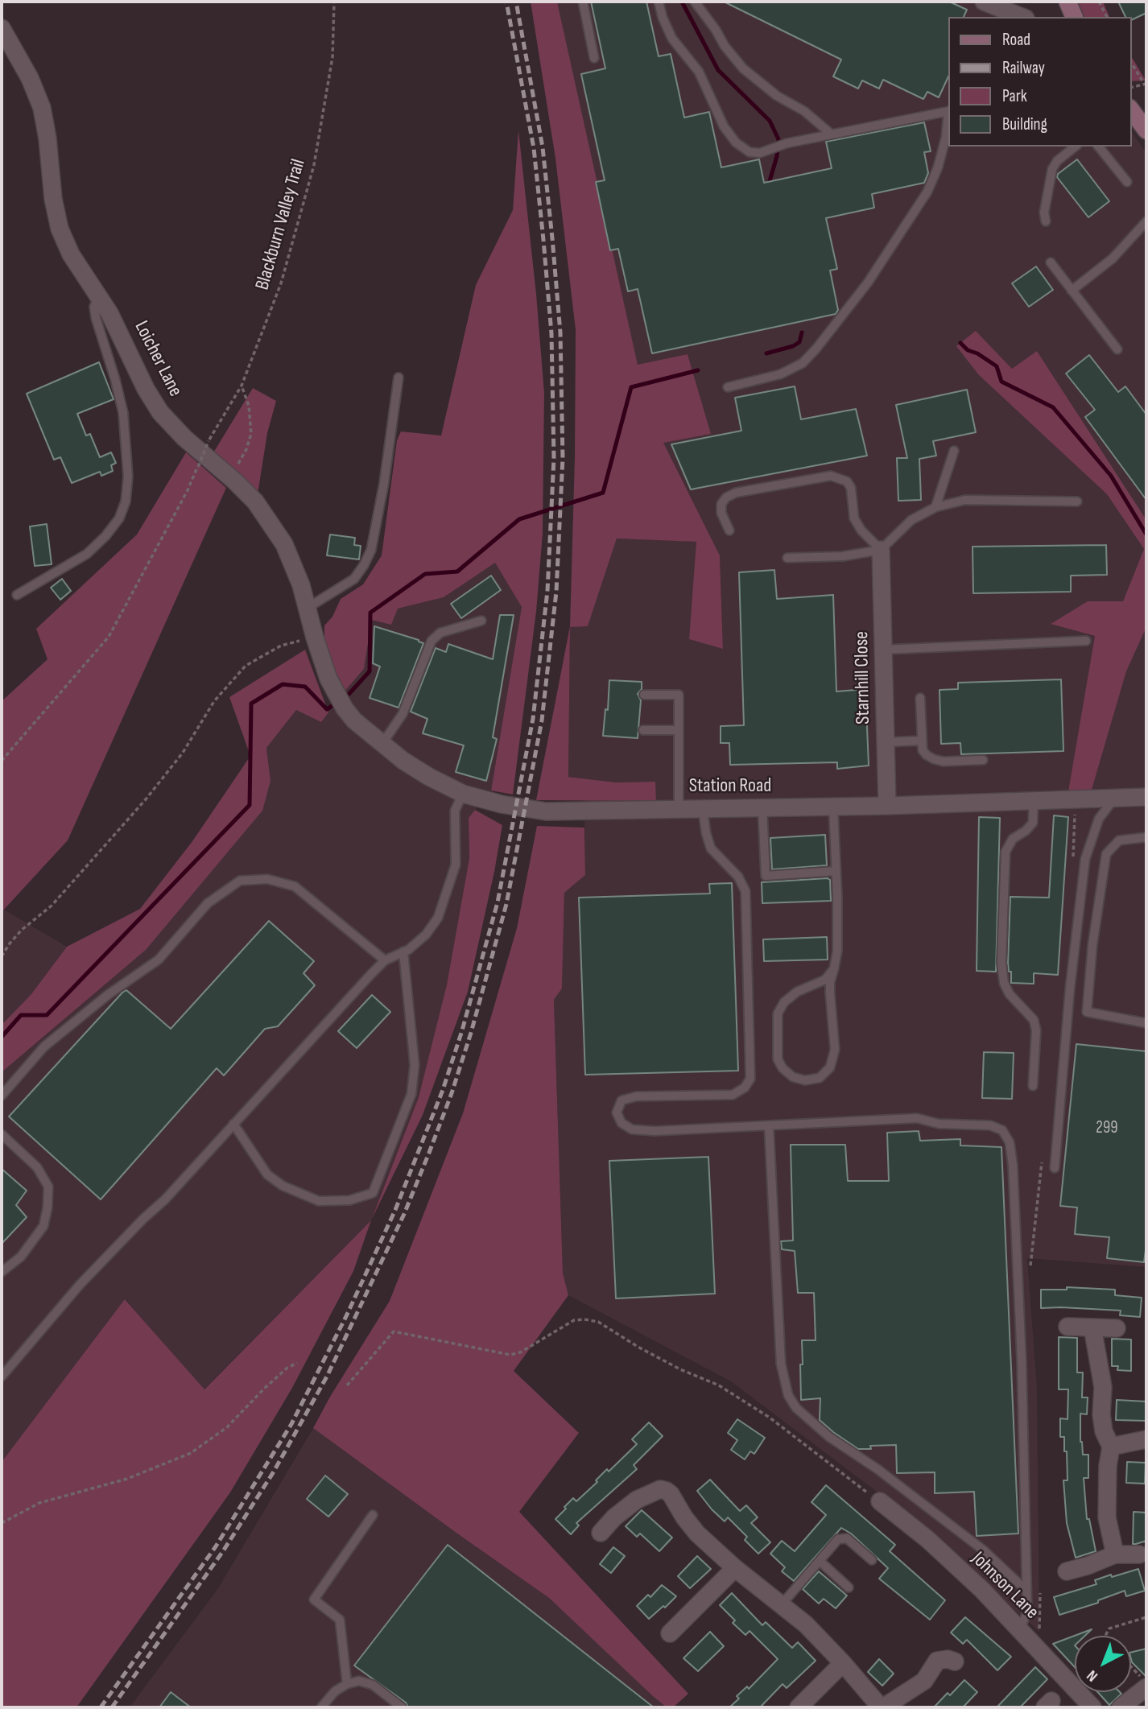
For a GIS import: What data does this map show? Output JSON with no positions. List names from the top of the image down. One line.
{"streets":{"street":["Loicher Lane","Starnhill Close","Station Road","Johnson Lane"],"path":["Blackburn Valley Trail"]},"crossings":[["Loicher Lane","Station Road"],["Starnhill Close","Station Road"]],"house_numbers":["299"],"legend":["Road","Railway","Park","Building"],"north":"bottom left"}
